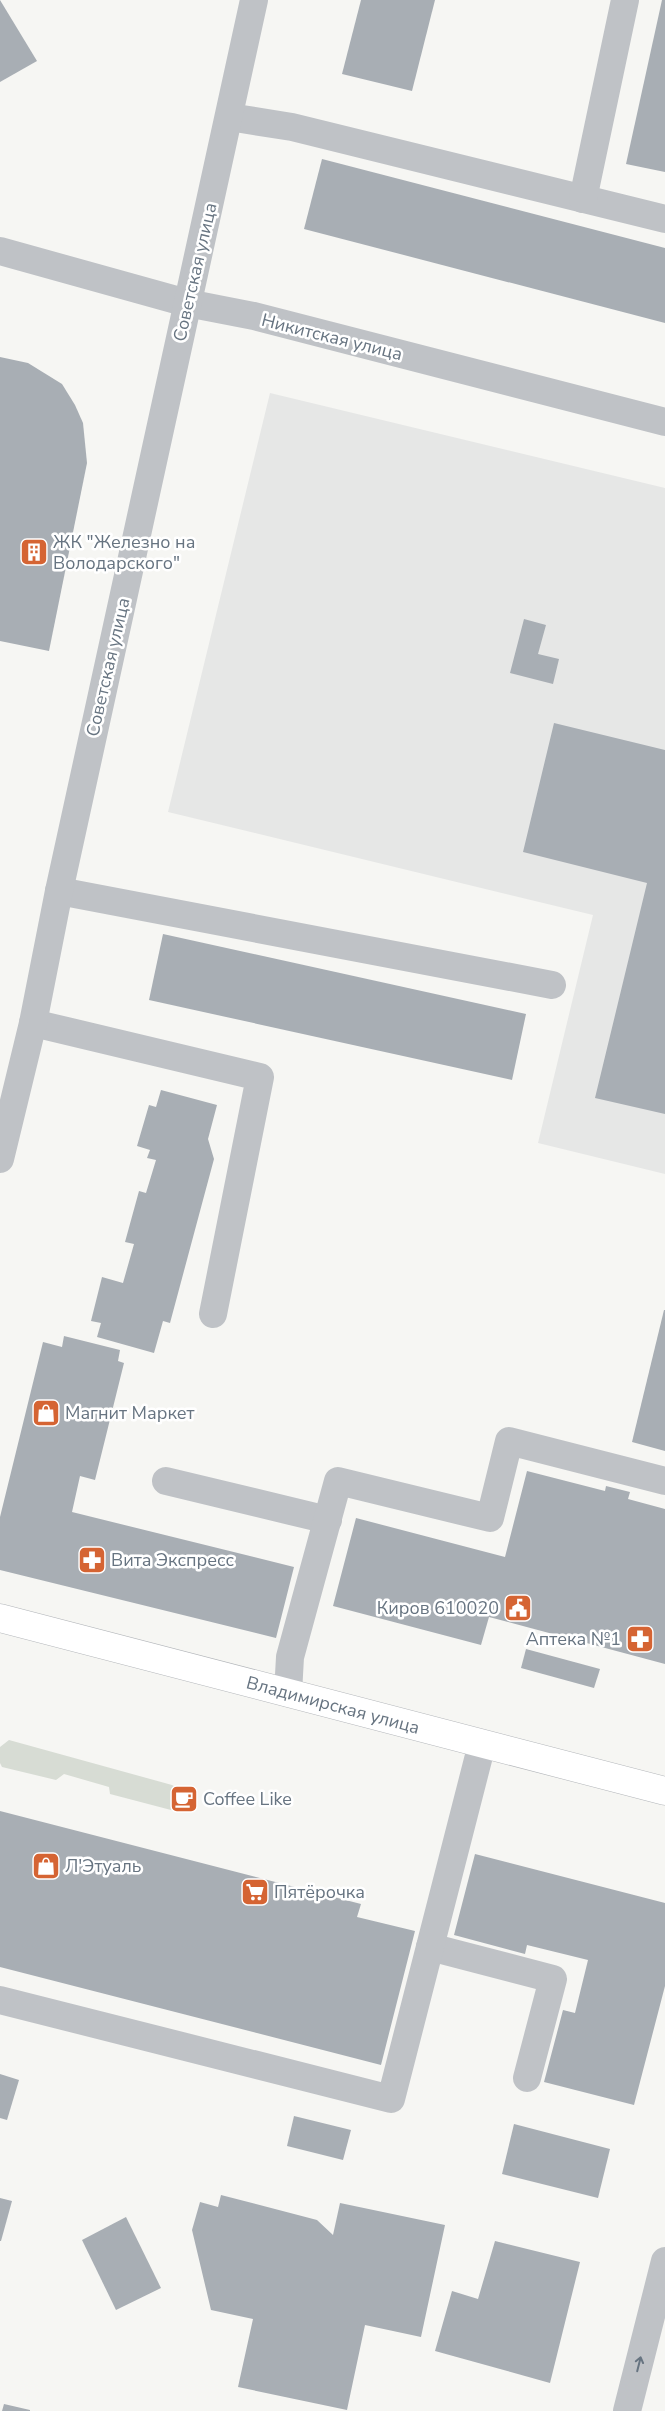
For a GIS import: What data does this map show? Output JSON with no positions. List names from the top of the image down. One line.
{"streets":{"main road":["Владимирская улица"],"street":["Советская улица","Никитская улица"]},"crossings":[["Советская улица","Никитская улица"]],"places":{"building":["ЖК \"Железно на Володарского\""],"shop":["Магнит Маркет","Л'Этуаль"],"pharmacy":["Вита Экспресс","Аптека №1"],"public building":["Киров 610020"],"cafe":["Coffee Like"],"supermarket":["Пятёрочка"]}}
